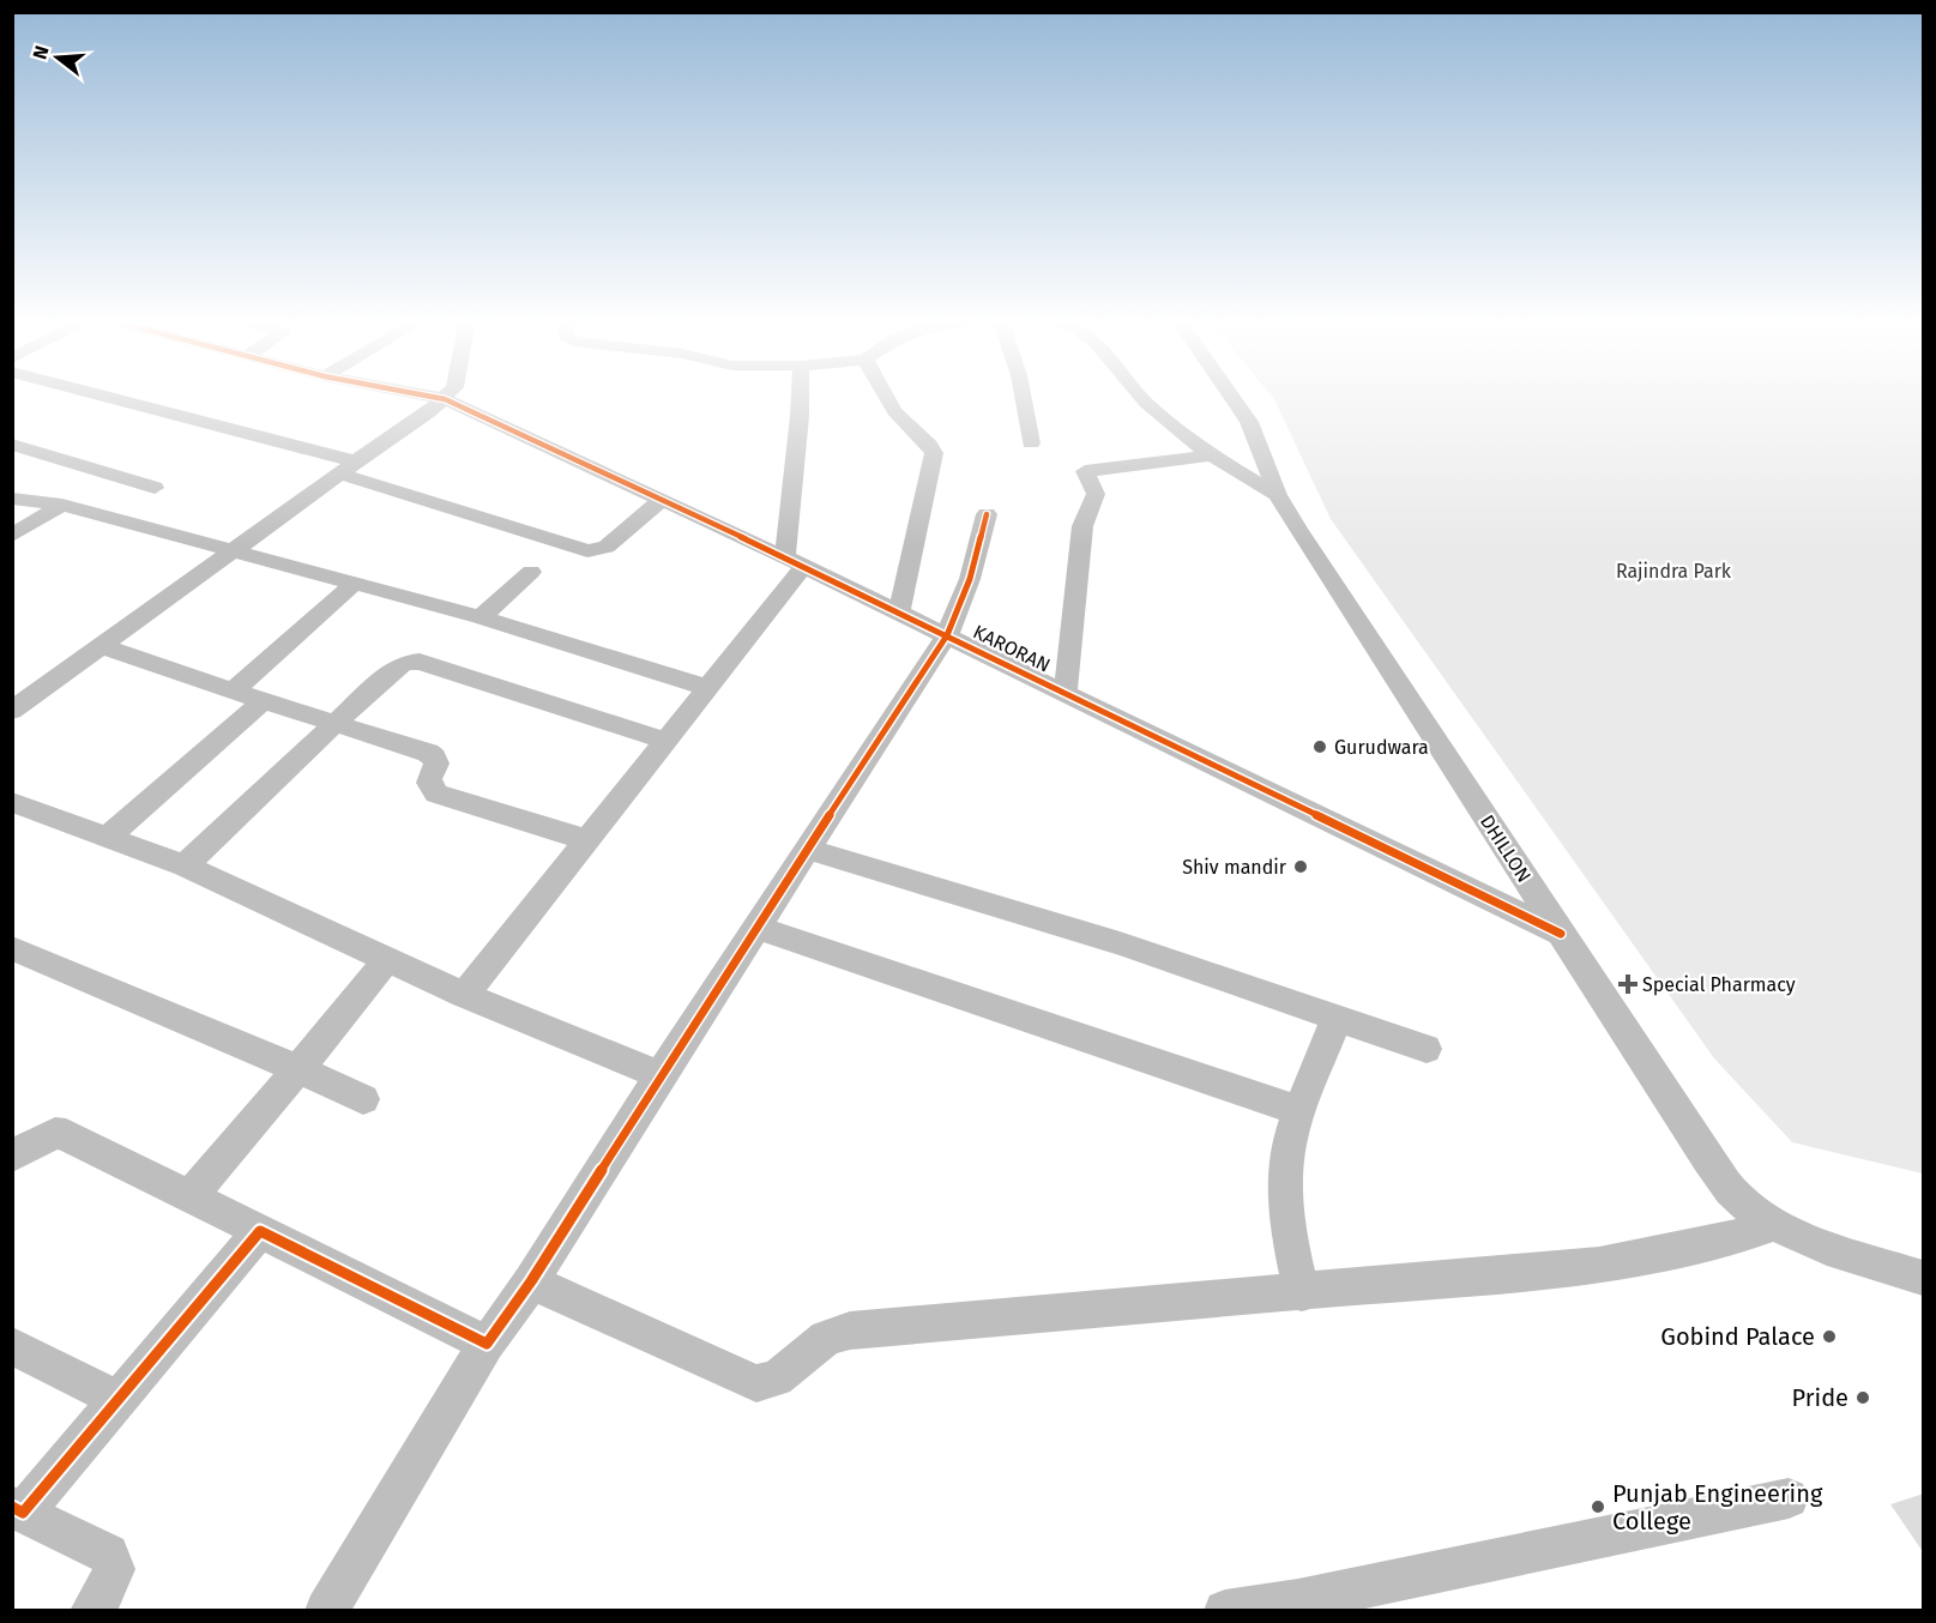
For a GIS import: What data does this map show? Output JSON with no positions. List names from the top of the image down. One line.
{"streets":{"street":["KARORAN","DHILLON"]},"crossings":[["KARORAN","DHILLON"]],"parks":["Rajindra Park"],"places":{"other":["Gurudwara","Shiv mandir","Gobind Palace","Pride","Punjab Engineering College"],"health":["Special Pharmacy"]},"north":"left"}
